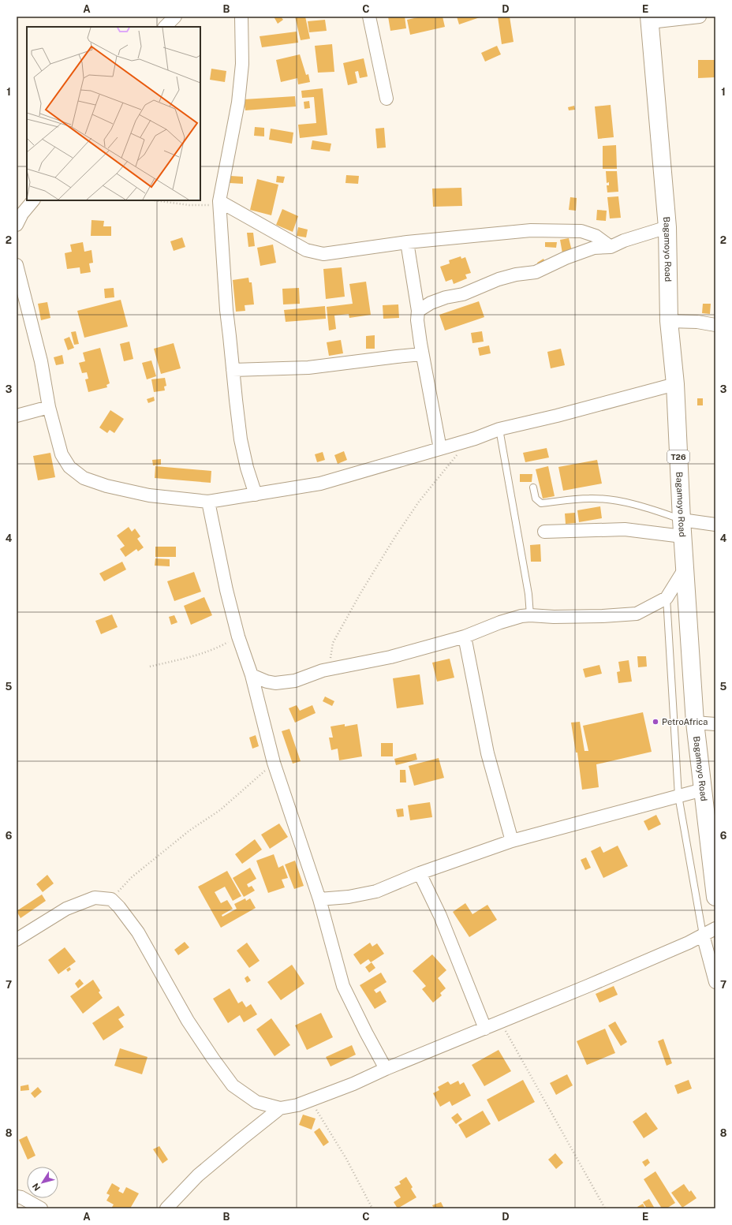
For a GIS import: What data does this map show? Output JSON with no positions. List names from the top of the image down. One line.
{"streets":{"highway":["Bagamoyo Road","T26"]},"places":["PetroAfrica"],"north":"bottom left","grid":{"columns":["A","B","C","D","E"],"rows":["1","2","3","4","5","6","7","8"]}}
